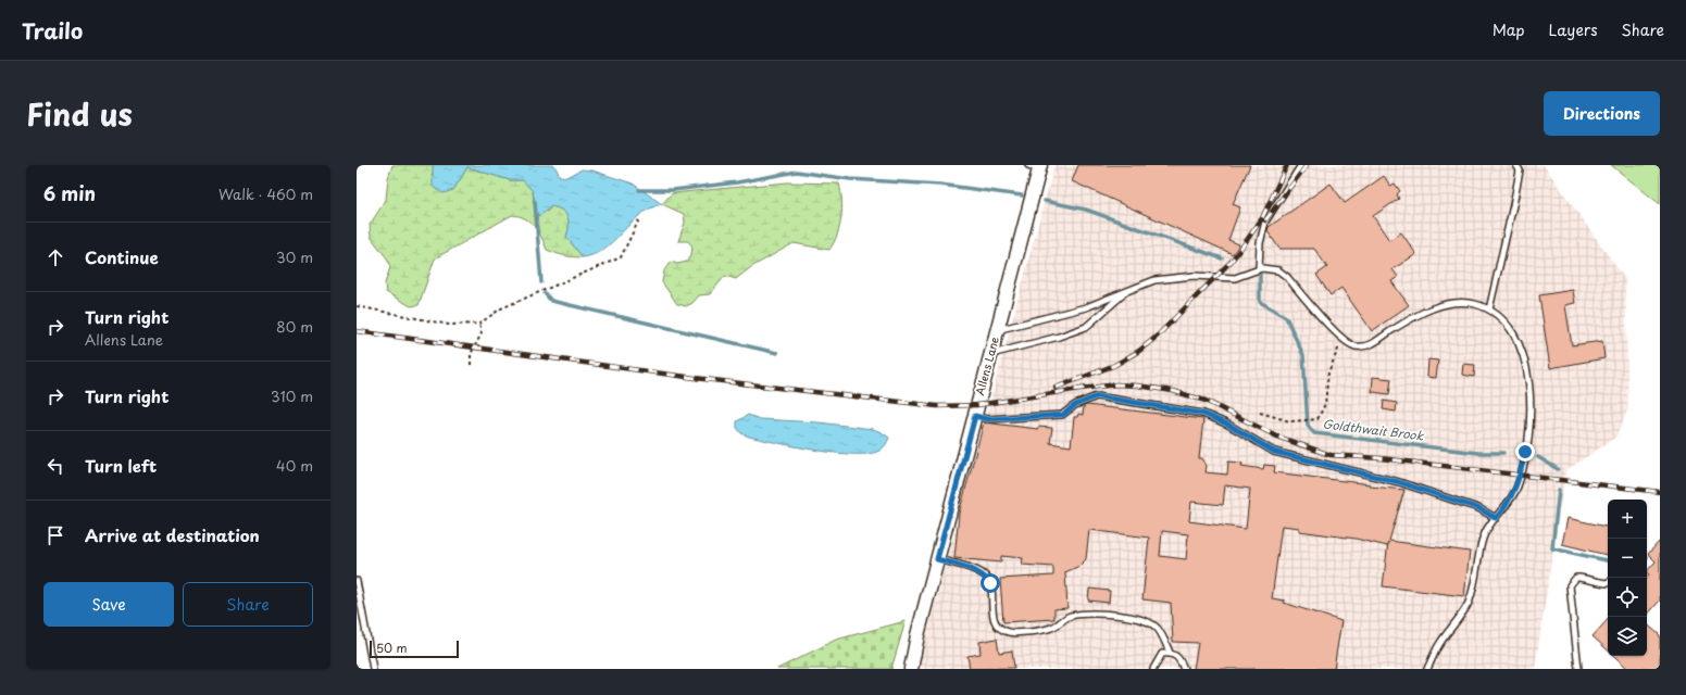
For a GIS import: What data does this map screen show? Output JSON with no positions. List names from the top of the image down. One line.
{"streets":{"street":["Allens Lane"]},"water":["Goldthwait Brook"],"scale_bar":"50 m","page":{"header":"Trailo","nav":["Map","Layers","Share"],"title":"Find us","buttons":["Directions",["Save","Share"]],"heading":["6 min","Walk · 460 m"],"list":[["Continue","30 m"],["Turn right","Allens Lane","80 m"],["Turn right","310 m"],["Turn left","40 m"],"Arrive at destination"],"map_buttons":["+","−"],"scale":"50 m"}}
